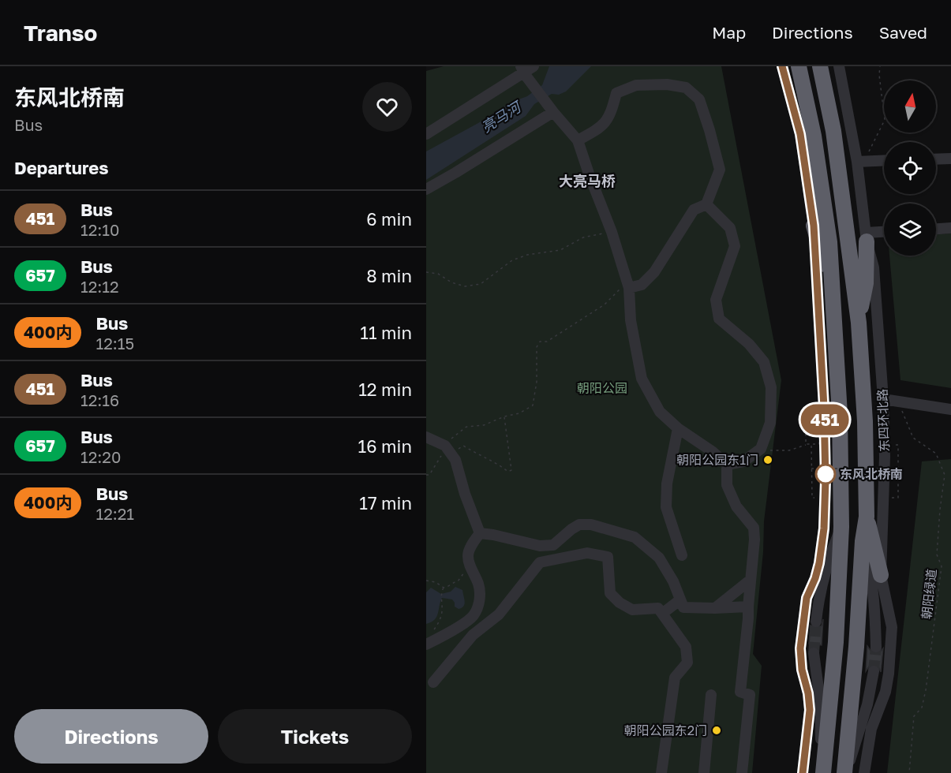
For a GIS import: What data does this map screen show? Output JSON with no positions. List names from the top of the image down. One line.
{"streets":{"highway":["东四环北路"],"path":["朝阳绿道"]},"districts":["大亮马桥"],"water":["亮马河"],"parks":["朝阳公园"],"places":["朝阳公园东1门","东风北桥南","朝阳公园东2门"],"lines":["bus line 451"],"north":"top","page":{"header":"Transo","nav":["Map","Directions","Saved"],"heading":[["东风北桥南","Bus"],"Departures"],"on_map":"451","list":[{"mark":"451","name":"Bus","note":"12:10","value":"6 min"},{"mark":"657","name":"Bus","note":"12:12","value":"8 min"},{"mark":"400内","name":"Bus","note":"12:15","value":"11 min"},{"mark":"451","name":"Bus","note":"12:16","value":"12 min"},{"mark":"657","name":"Bus","note":"12:20","value":"16 min"},{"mark":"400内","name":"Bus","note":"12:21","value":"17 min"}],"buttons":["Directions","Tickets"]}}
